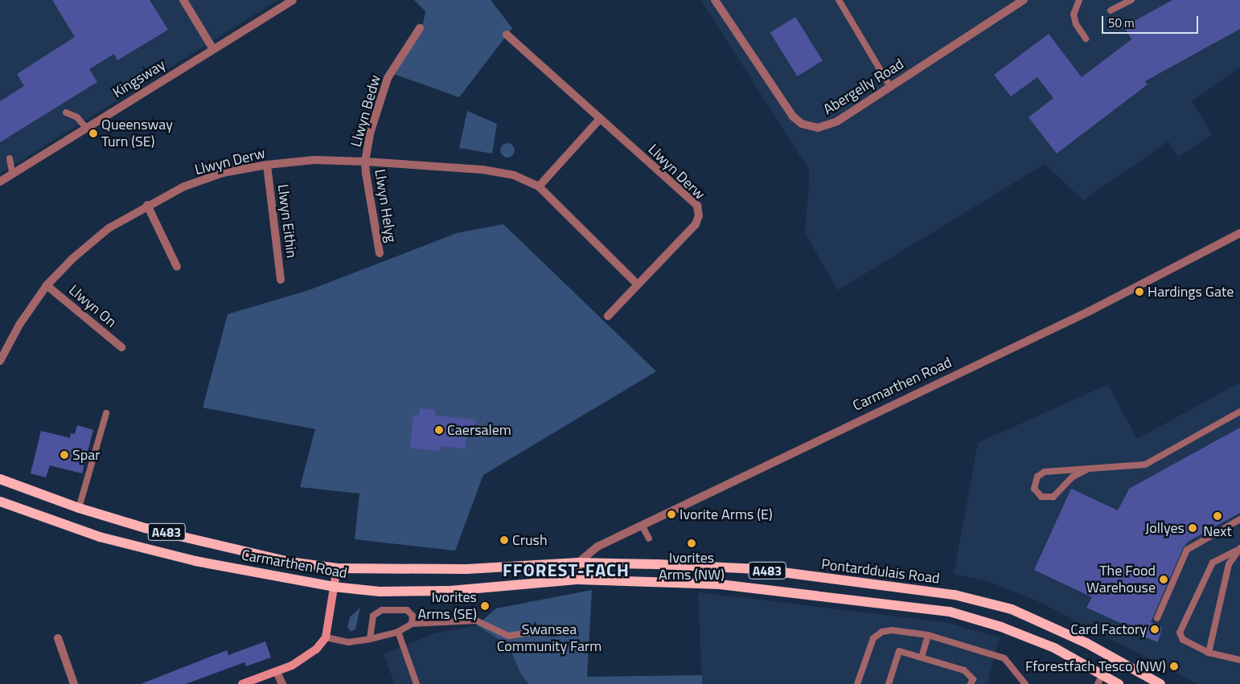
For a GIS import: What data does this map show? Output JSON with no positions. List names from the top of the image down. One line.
{"streets":{"main road":["Carmarthen Road","A483","Pontarddulais Road"],"street":["Kingsway","Abergelly Road","Llwyn Bedw","Llwyn Derw","Llwyn Helyg","Llwyn Eithin","Llwyn On"]},"crossings":[["Llwyn Bedw","Llwyn Derw"],["Llwyn Bedw","Llwyn Helyg"],["Llwyn Derw","Llwyn Helyg"],["Llwyn Derw","Llwyn Eithin"],["Llwyn Derw","Llwyn On"],["Carmarthen Road","A483"],["Carmarthen Road","Pontarddulais Road"]],"districts":["FFOREST-FACH"],"parks":["Swansea Community Farm"],"places":["Queensway Turn (SE)","Hardings Gate","Caersalem","Spar","Ivorite Arms (E)","Next","Jollyes","Crush","Ivorites Arms (NW)","The Food Warehouse","Ivorites Arms (SE)","Card Factory","Fforestfach Tesco (NW)"],"scale_bar":"50 m"}
